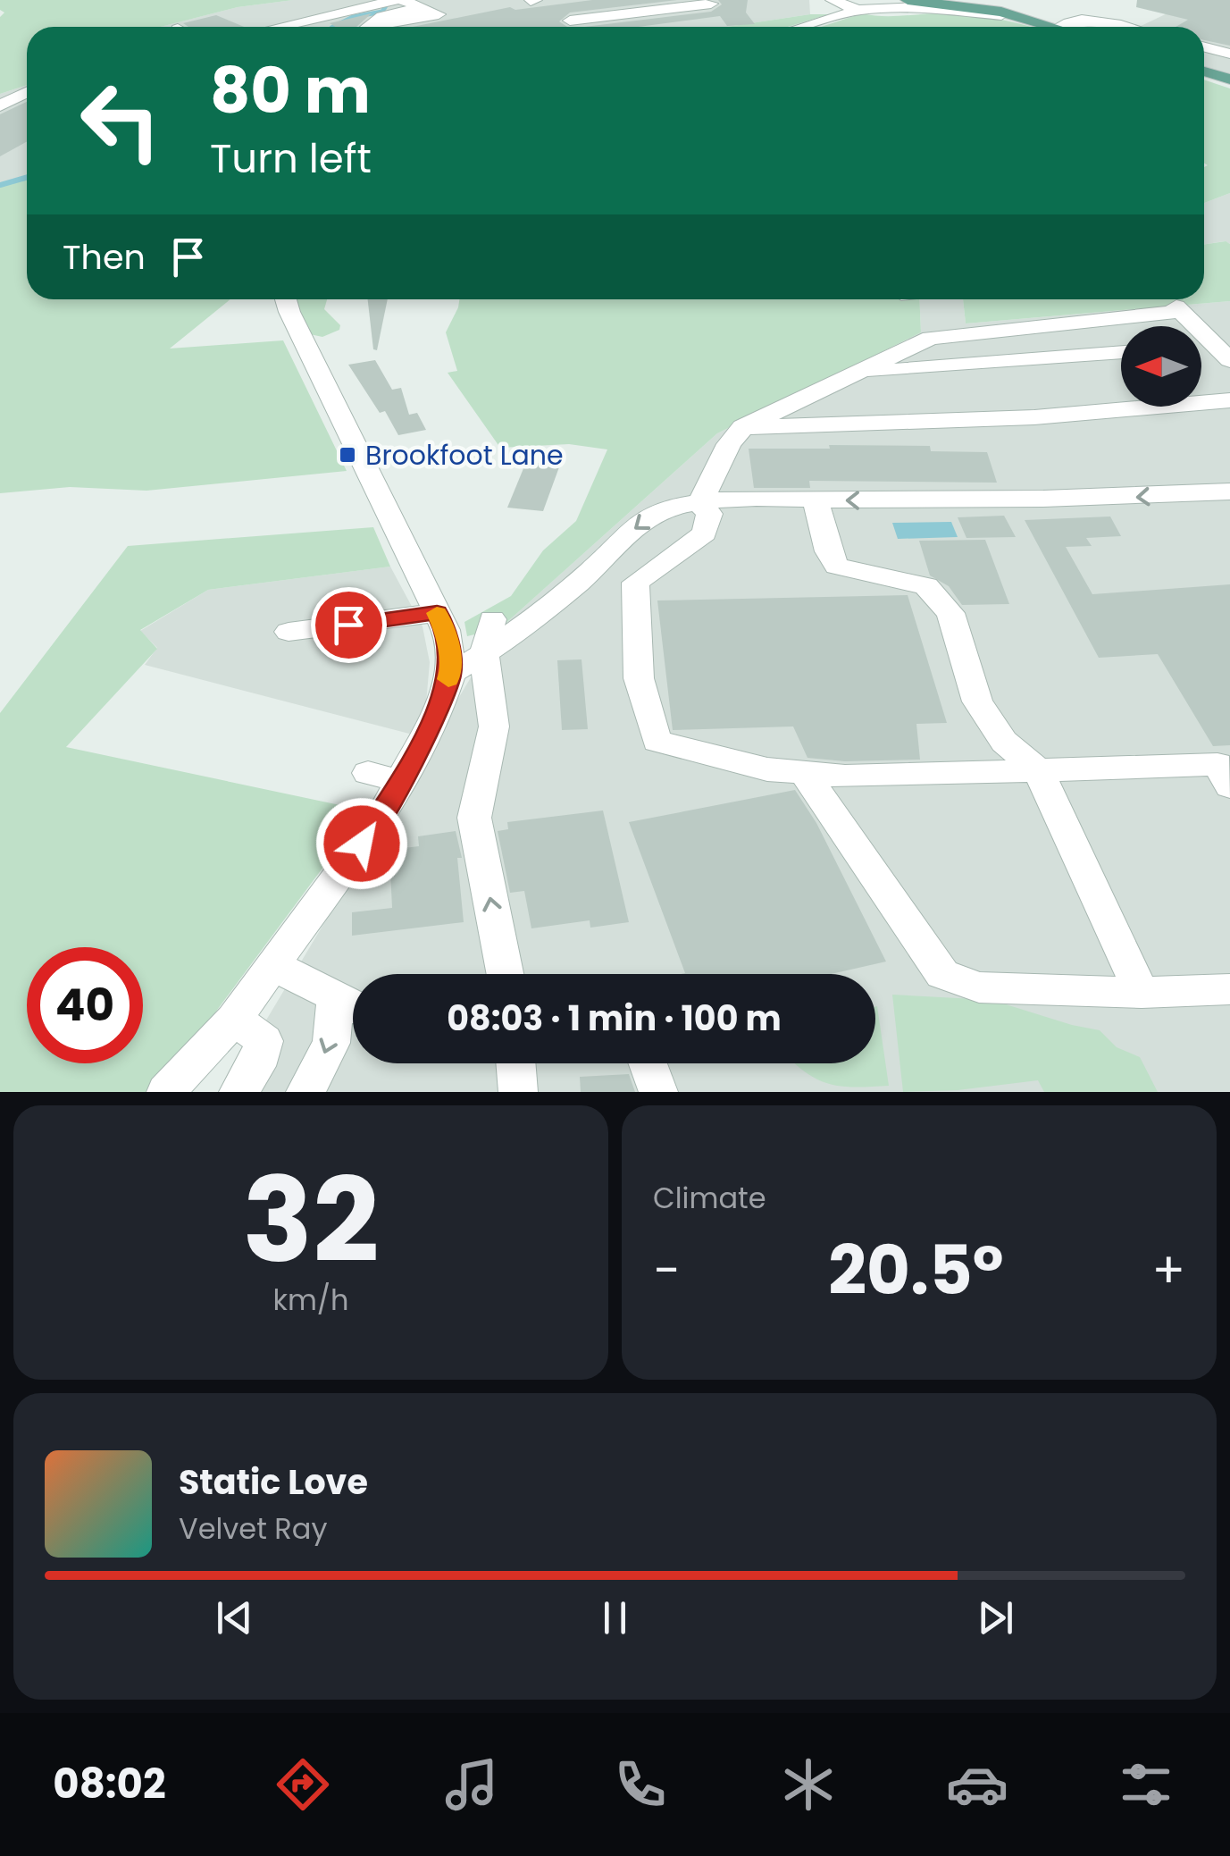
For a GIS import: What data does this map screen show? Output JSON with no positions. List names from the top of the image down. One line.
{"places":{"transit":["Brookfoot Lane"]},"north":"left","page":{"turn":["80 m","Turn left"],"then":"Then","limit":"40","trip":"08:03 · 1 min · 100 m","tile":[["32","km/h"],"Climate"],"heat":["−","20.5°","+"],"song":["Static Love","Velvet Ray"],"tabs":"08:02"}}
